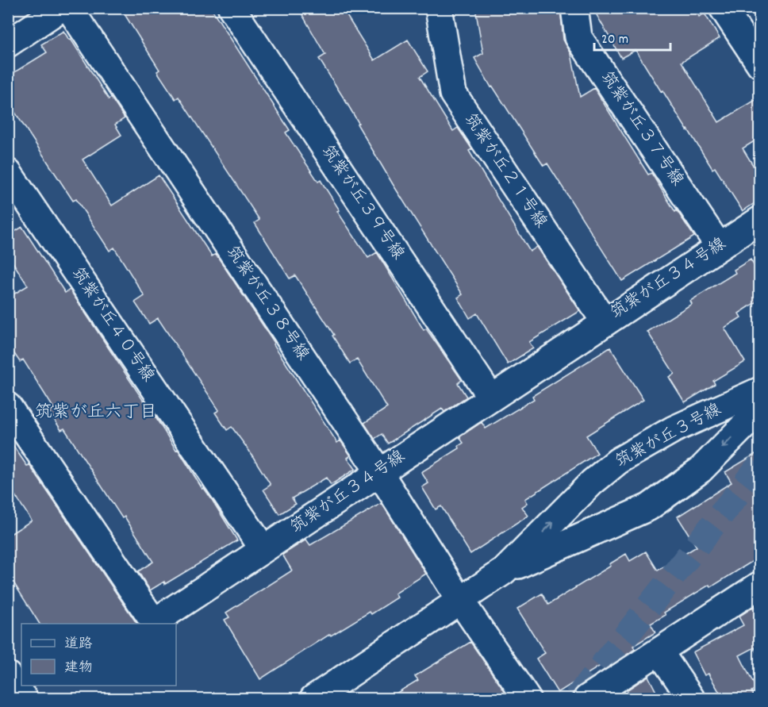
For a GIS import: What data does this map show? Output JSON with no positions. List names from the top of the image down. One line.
{"streets":{"street":["筑紫が丘３７号線","筑紫が丘２１号線","筑紫が丘３９号線","筑紫が丘３４号線","筑紫が丘３８号線","筑紫が丘４０号線","筑紫が丘３号線"]},"crossings":[["筑紫が丘３７号線","筑紫が丘３４号線"],["筑紫が丘２１号線","筑紫が丘３４号線"],["筑紫が丘３９号線","筑紫が丘３４号線"],["筑紫が丘３４号線","筑紫が丘３８号線"],["筑紫が丘３４号線","筑紫が丘４０号線"],["筑紫が丘３８号線","筑紫が丘３号線"]],"districts":["筑紫が丘六丁目"],"legend":["道路","建物"],"scale_bar":"20 m"}
